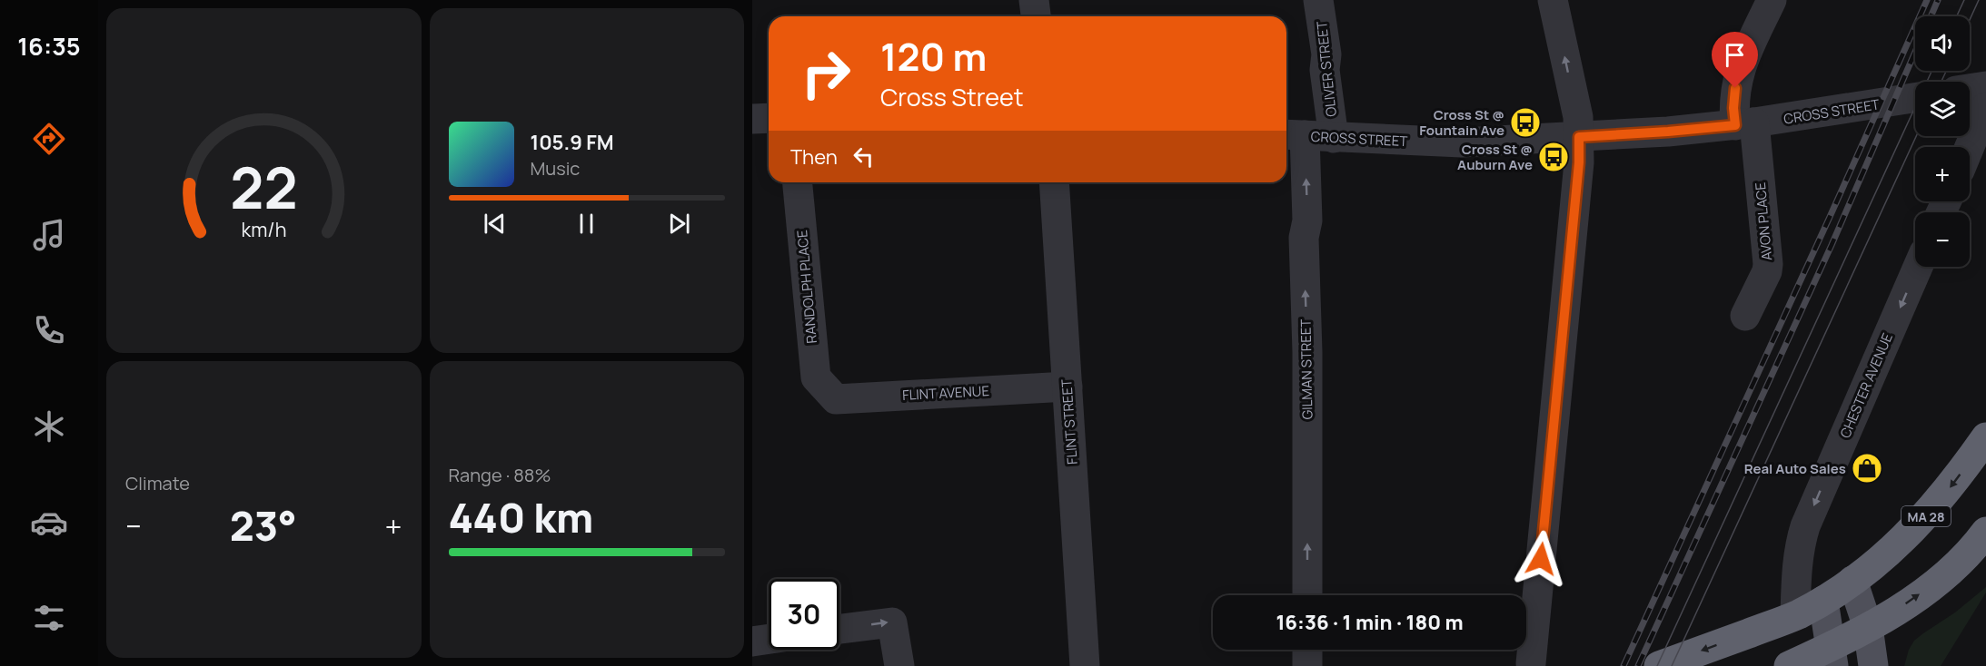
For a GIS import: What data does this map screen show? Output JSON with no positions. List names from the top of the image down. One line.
{"streets":{"highway":["MA 28"],"street":["OLIVER STREET","CROSS STREET","AVON PLACE","RANDOLPH PLACE","GILMAN STREET","CHESTER AVENUE","FLINT AVENUE","FLINT STREET"]},"crossings":[["OLIVER STREET","CROSS STREET"],["OLIVER STREET","GILMAN STREET"],["CROSS STREET","AVON PLACE"],["CROSS STREET","GILMAN STREET"],["RANDOLPH PLACE","FLINT AVENUE"],["CHESTER AVENUE","MA 28"],["FLINT AVENUE","FLINT STREET"]],"places":{"bus stop":["Cross St @ Fountain Ave","Cross St @ Auburn Ave"],"shop":["Real Auto Sales"]},"page":{"tabs":"16:35","map_buttons":["+","−"],"turn":["120 m","Cross Street"],"song":["105.9 FM","Music"],"then":"Then","tile":["Climate",["Range · 88%","440 km"]],"heat":["−","23°","+"],"limit":"30","trip":"16:36 · 1 min · 180 m","gauge":["22","km/h"]}}
